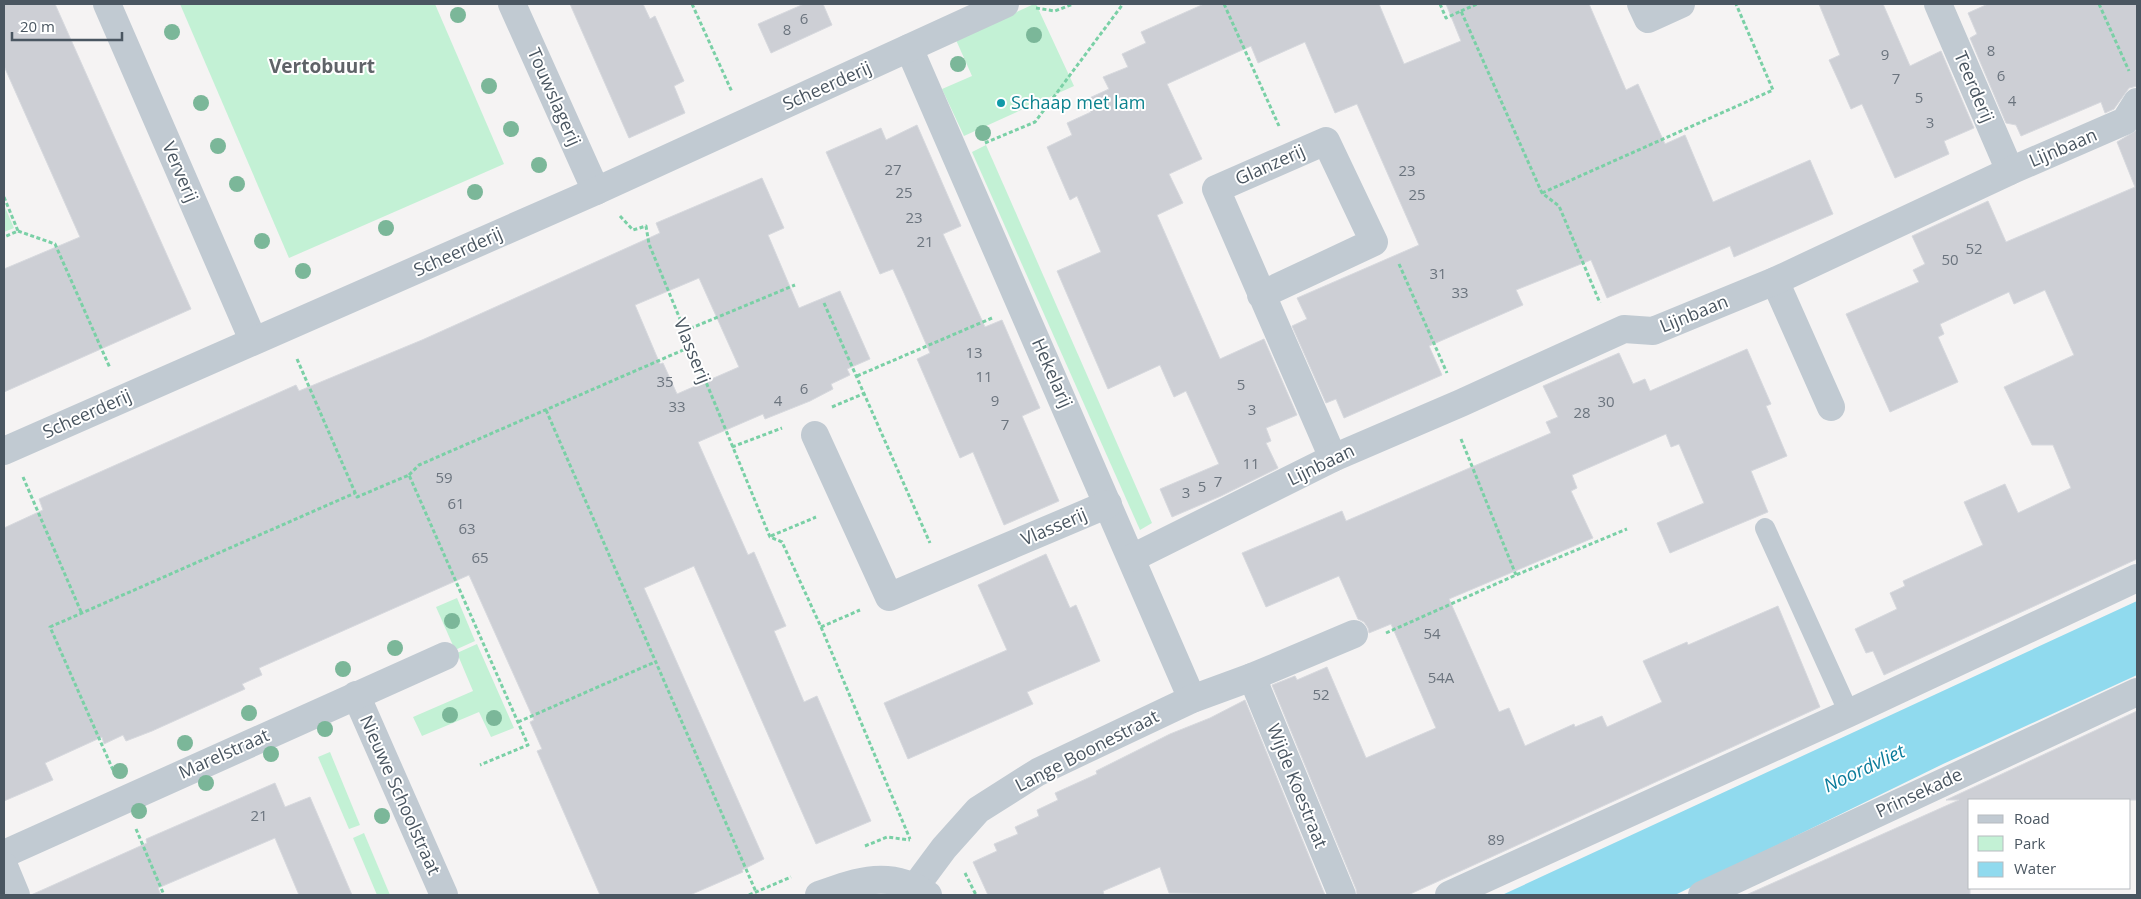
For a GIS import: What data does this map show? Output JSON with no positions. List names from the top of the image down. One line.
{"streets":{"street":["Scheerderij","Teerderij","Touwslagerij","Lijnbaan","Glanzerij","Ververij","Vlasserij","Hekelarij","Lange Boonestraat","Marelstraat","Wijde Koestraat","Prinsekade","Nieuwe Schoolstraat"]},"crossings":[["Scheerderij","Touwslagerij"],["Scheerderij","Ververij"],["Scheerderij","Vlasserij"],["Scheerderij","Hekelarij"],["Teerderij","Lijnbaan"],["Touwslagerij","Vlasserij"],["Lijnbaan","Glanzerij"],["Lijnbaan","Hekelarij"],["Vlasserij","Hekelarij"],["Hekelarij","Lange Boonestraat"],["Lange Boonestraat","Wijde Koestraat"],["Marelstraat","Nieuwe Schoolstraat"]],"districts":["Vertobuurt"],"water":["Noordvliet"],"places":["Schaap met lam"],"house_numbers":["6","8","8","9","6","7","5","4","3","27","23","25","25","23","21","52","50","31","33","13","11","35","5","6","4","9","30","33","3","28","7","11","59","7","5","3","61","63","65","54","54A","52","21","89"],"legend":["Road","Park","Water"],"scale_bar":"20 m"}
